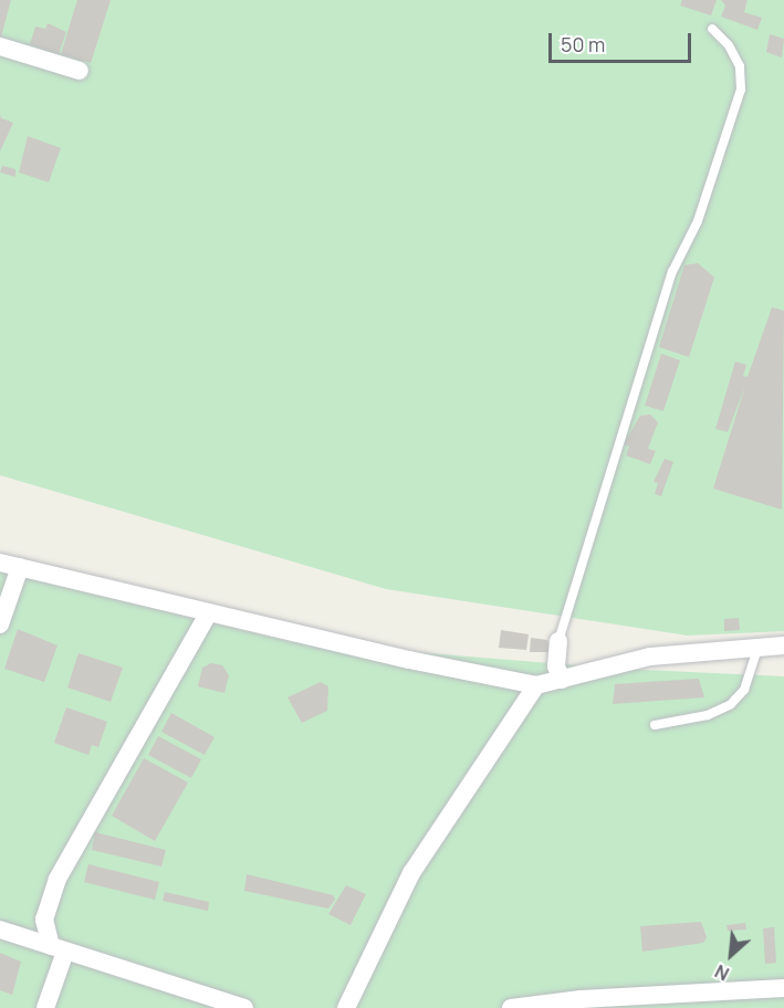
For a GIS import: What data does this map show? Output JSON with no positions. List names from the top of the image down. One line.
{"scale_bar":"50 m","north":"bottom left"}
